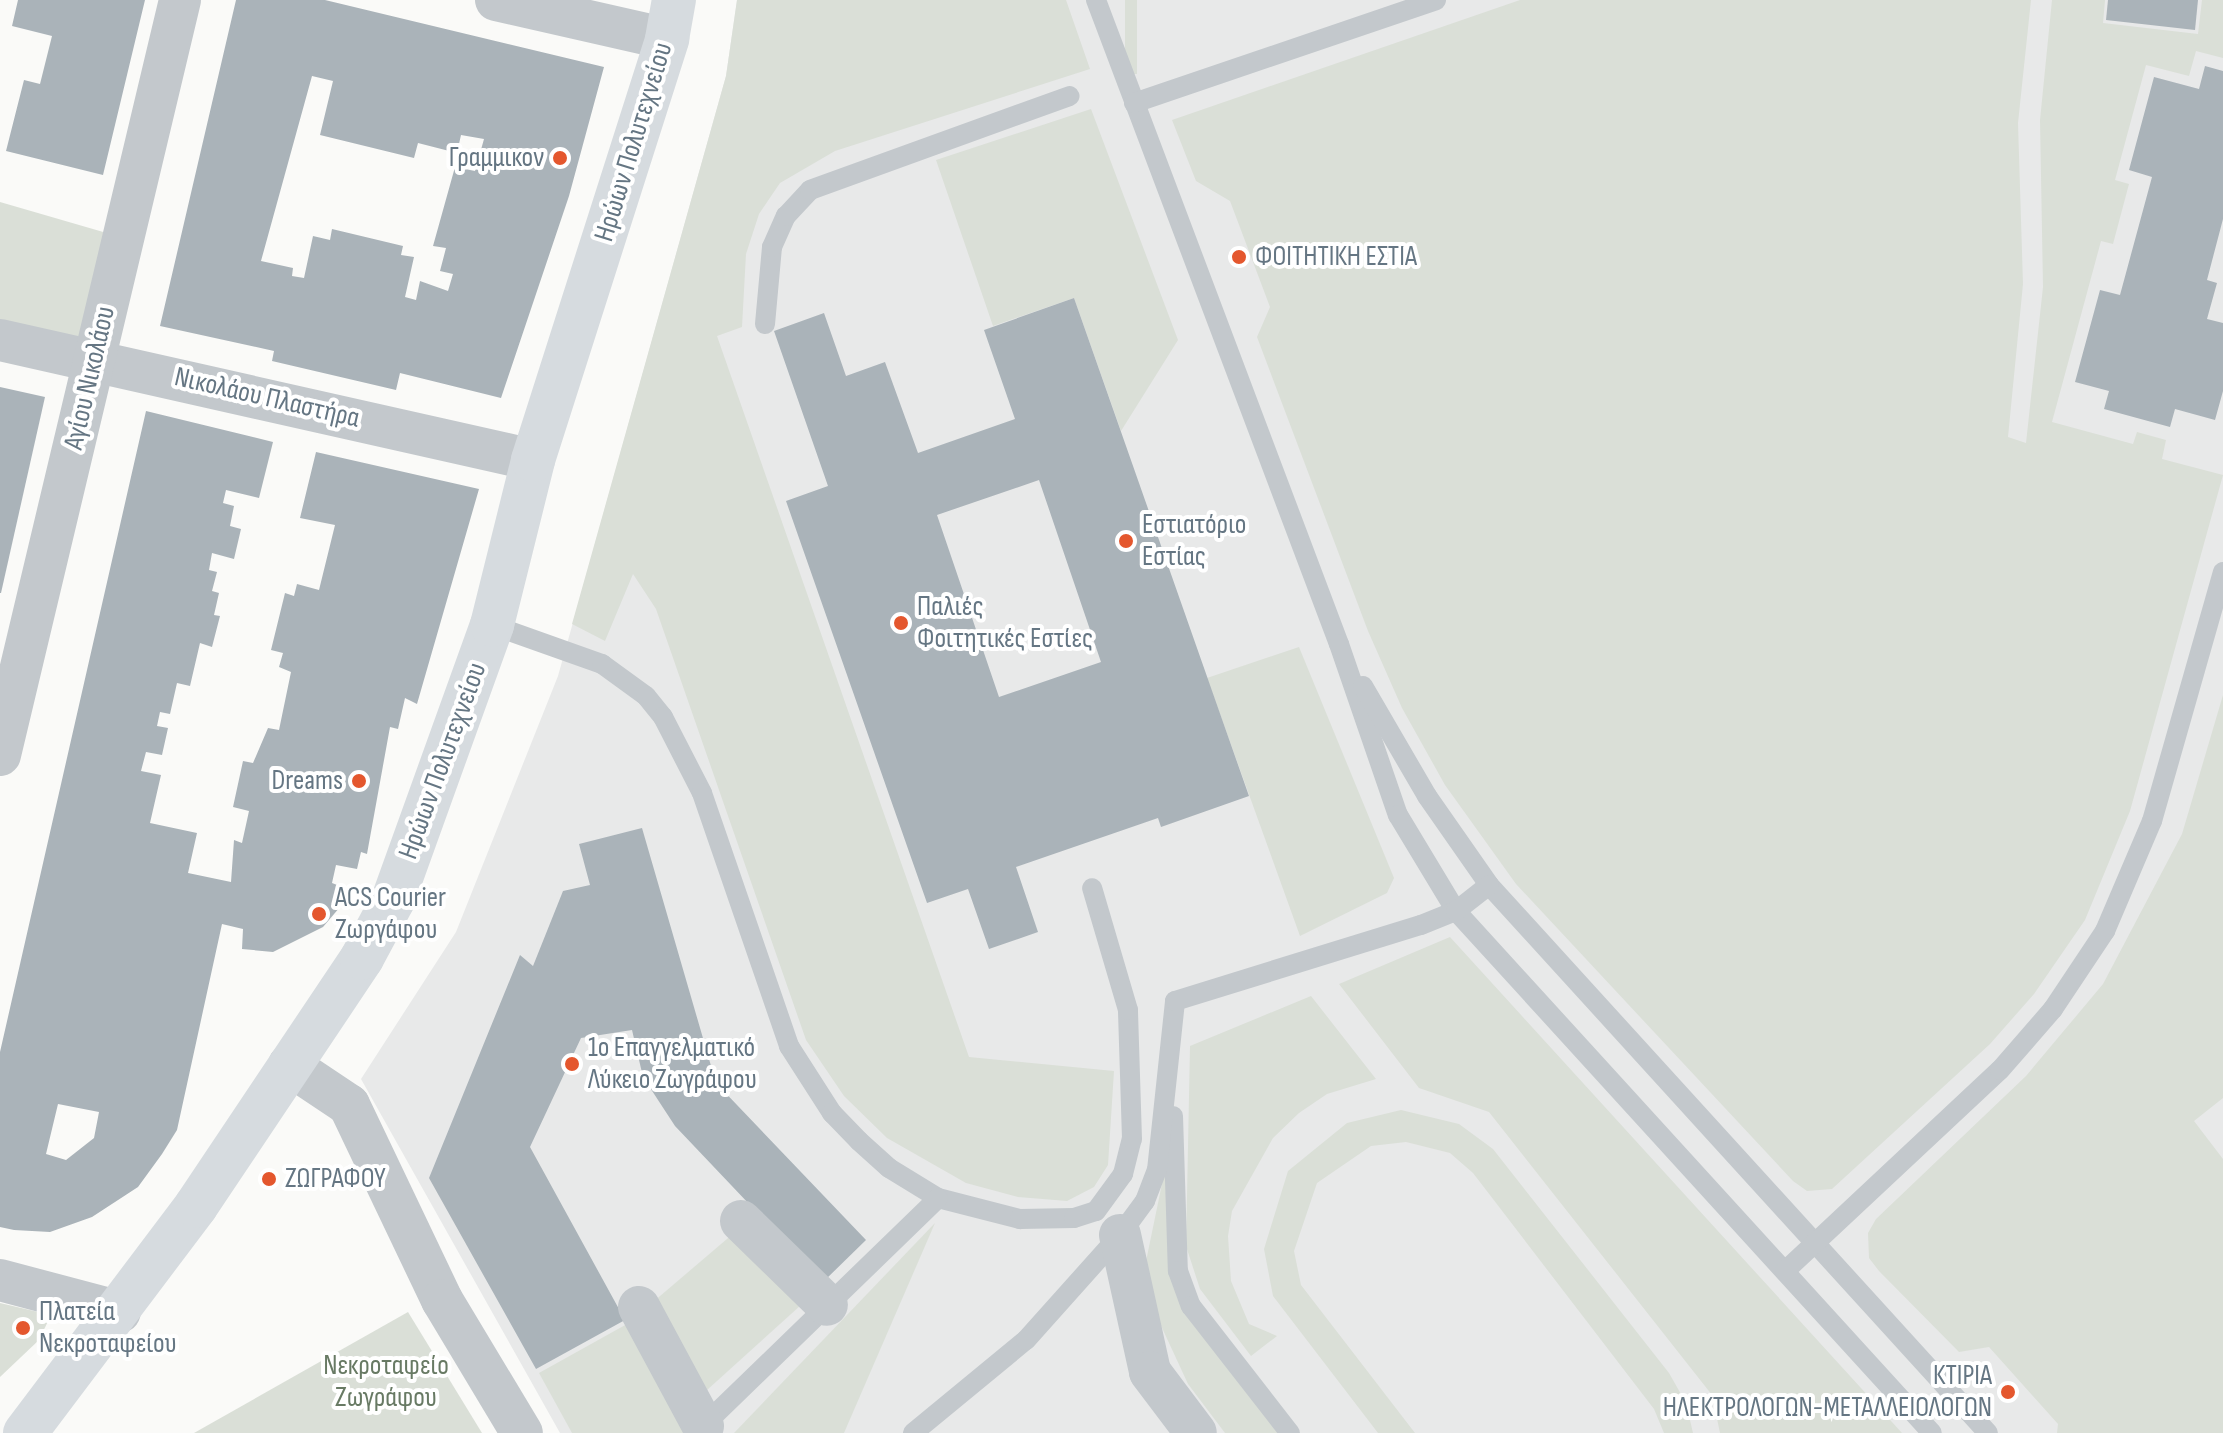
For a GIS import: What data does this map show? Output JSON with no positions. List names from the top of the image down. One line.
{"streets":{"street":["Ηρώων Πολυτεχνείου","Αγίου Νικολάου","Νικολάου Πλαστήρα"]},"crossings":[["Ηρώων Πολυτεχνείου","Νικολάου Πλαστήρα"],["Αγίου Νικολάου","Νικολάου Πλαστήρα"]],"parks":["Νεκροταφείο Ζωγράφου"],"places":["Γραμμικον","ΦΟΙΤΗΤΙΚΗ ΕΣΤΙΑ","Εστιατόριο Εστίας","Παλιές Φοιτητικές Εστίες","Dreams","ACS Courier Ζωργάφου","1ο Επαγγελματικό Λύκειο Ζωγράφου","ΖΩΓΡΑΦΟΥ","Πλατεία Νεκροταφείου","ΚΤΙΡΙΑ ΗΛΕΚΤΡΟΛΟΓΩΝ-ΜΕΤΑΛΛΕΙΟΛΟΓΩΝ"]}
